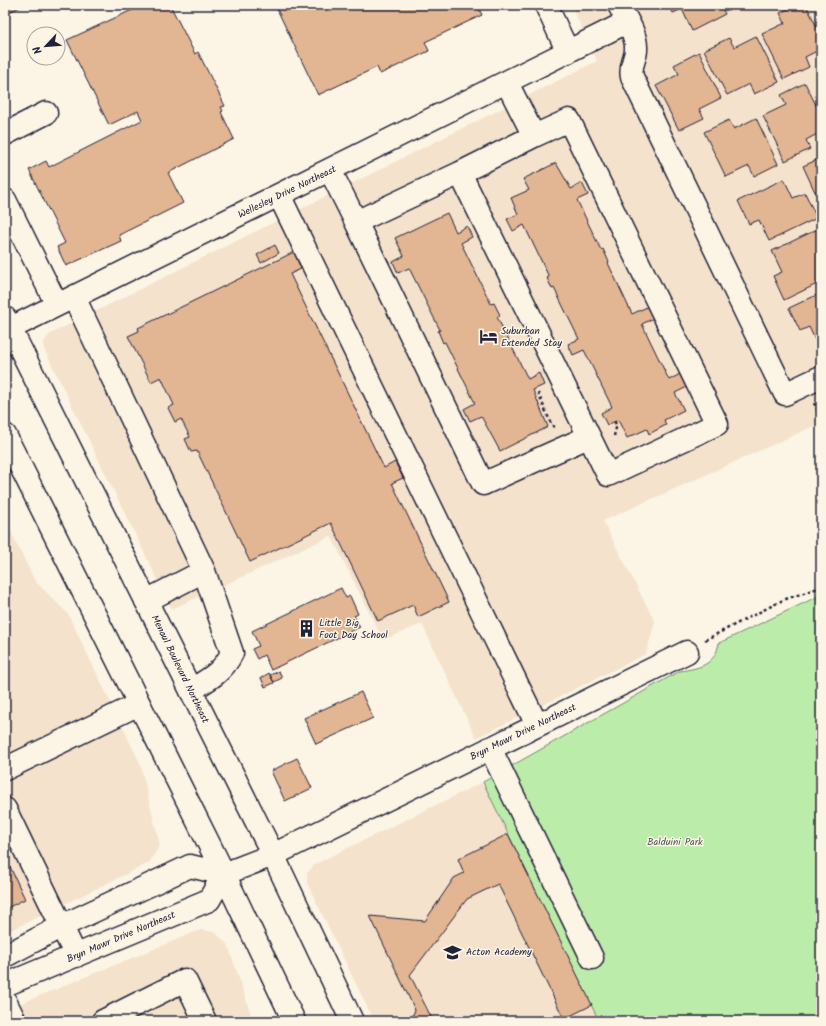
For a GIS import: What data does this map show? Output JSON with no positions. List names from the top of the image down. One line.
{"streets":{"street":["Wellesley Drive Northeast","Menaul Boulevard Northeast","Bryn Mawr Drive Northeast"]},"crossings":[["Wellesley Drive Northeast","Menaul Boulevard Northeast"],["Menaul Boulevard Northeast","Bryn Mawr Drive Northeast"]],"parks":["Balduini Park"],"places":{"hotel":["Suburban Extended Stay"],"building":["Little Big Foot Day School"],"school or university":["Acton Academy"]},"north":"bottom left"}
